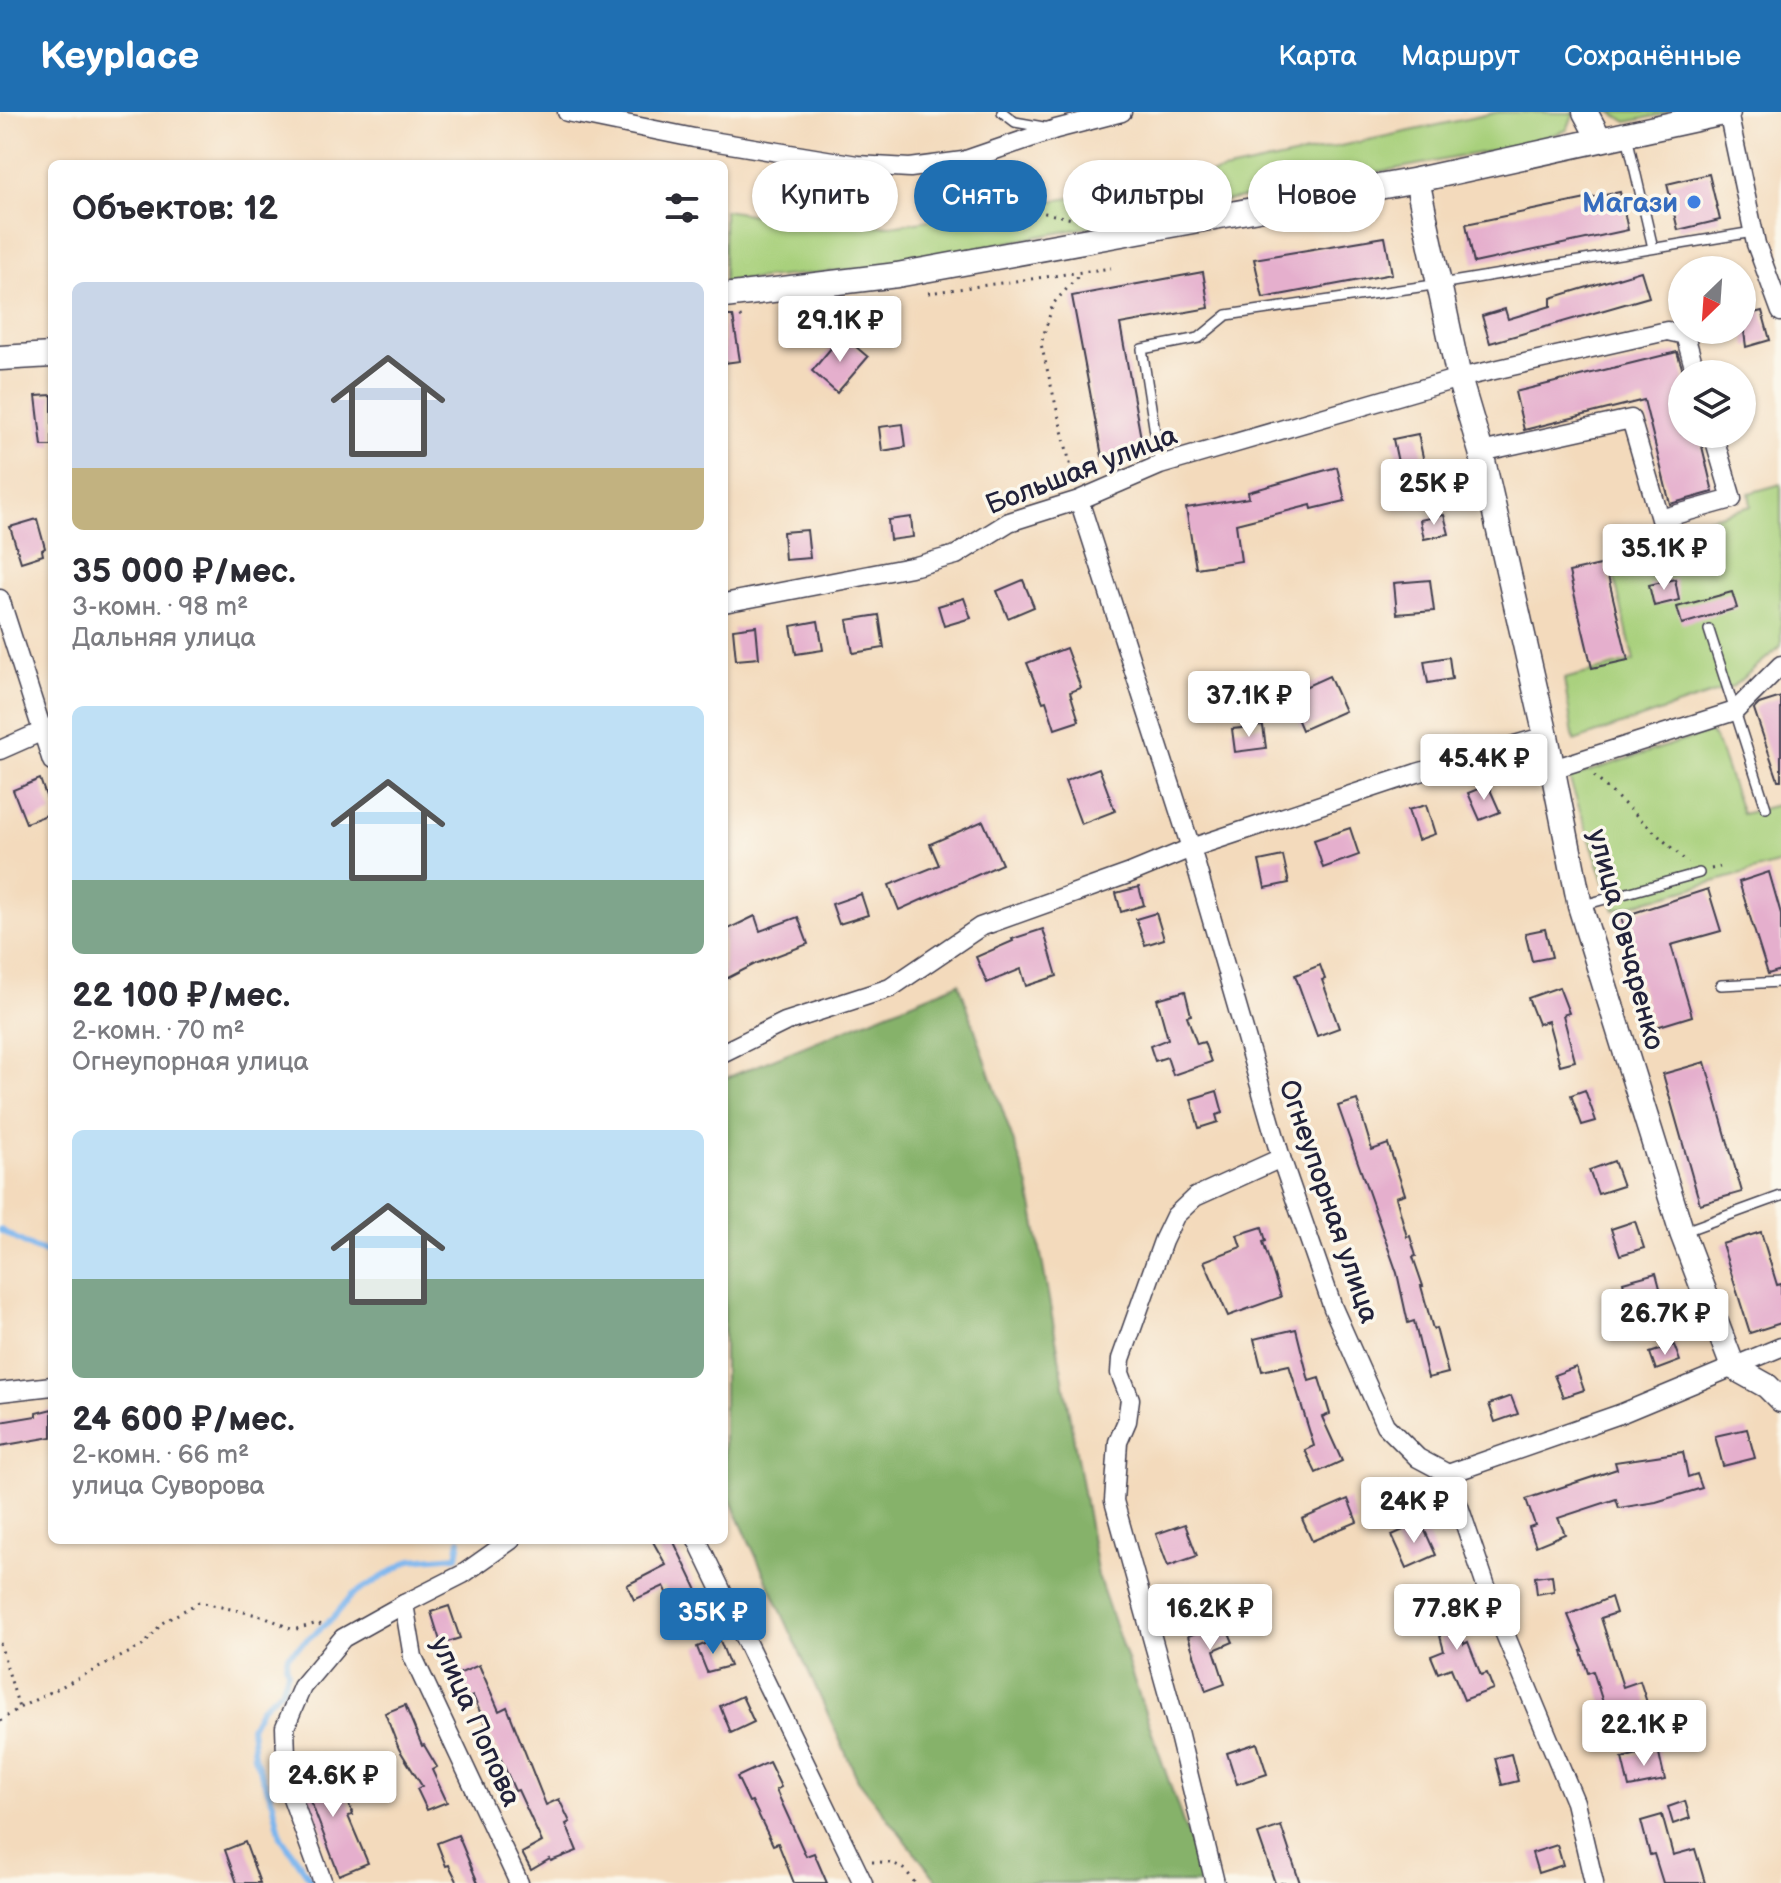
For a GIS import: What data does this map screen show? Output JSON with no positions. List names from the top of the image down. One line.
{"streets":{"street":["Большая улица","улица Овчаренко","Огнеупорная улица","улица Попова"]},"crossings":[["Большая улица","улица Овчаренко"],["Большая улица","Огнеупорная улица"]],"places":["Магази"],"north":"bottom left","page":{"header":"Keyplace","nav":["Карта","Маршрут","Сохранённые"],"chip":["Купить","Снять","Фильтры","Новое"],"heading":"Объектов: 12","list":[{"name":"35 000 ₽/мес.","note":"3-комн. · 98 m² · Дальняя улица"},{"name":"22 100 ₽/мес.","note":"2-комн. · 70 m² · Огнеупорная улица"},{"name":"24 600 ₽/мес.","note":"2-комн. · 66 m² · улица Суворова"}],"price":["29.1K ₽","25K ₽","35.1K ₽","37.1K ₽","45.4K ₽","26.7K ₽","24K ₽","16.2K ₽","77.8K ₽","35K ₽","22.1K ₽","24.6K ₽"]}}
